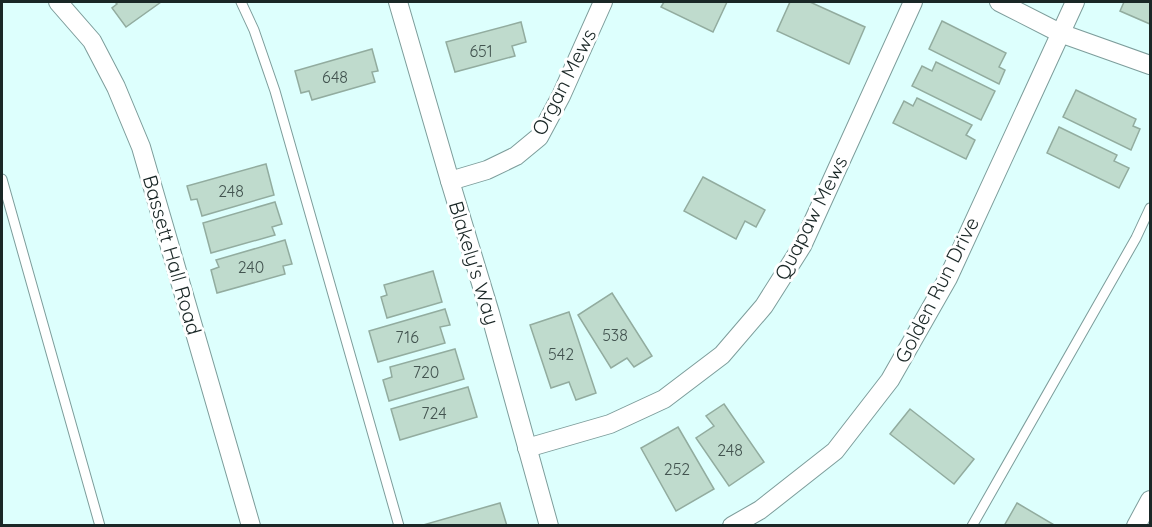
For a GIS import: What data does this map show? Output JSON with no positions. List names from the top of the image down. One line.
{"streets":{"street":["Organ Mews","Quapaw Mews","Bassett Hall Road","Blakely's Way","Golden Run Drive"]},"crossings":[["Organ Mews","Blakely's Way"],["Quapaw Mews","Blakely's Way"]],"house_numbers":["651","648","248","240","538","716","542","720","724","248","252"]}
